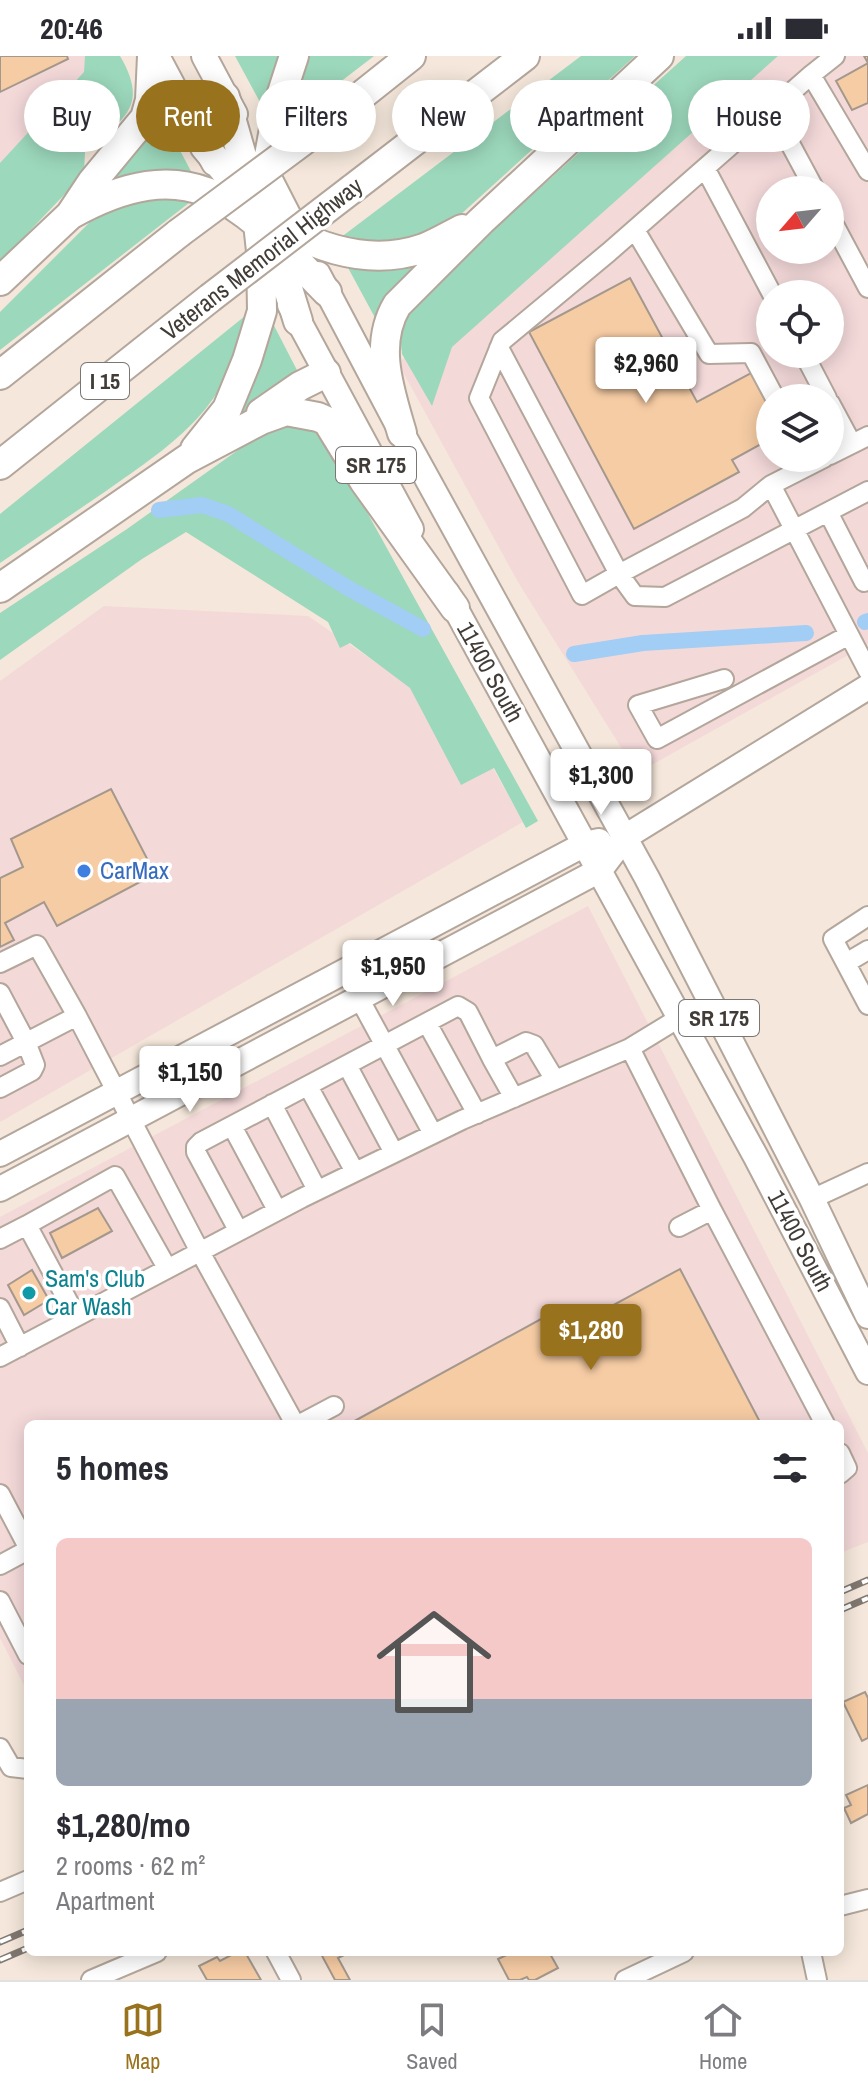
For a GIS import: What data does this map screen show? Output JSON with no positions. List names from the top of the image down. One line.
{"streets":{"highway":["Veterans Memorial Highway","I 15"],"main road":["SR 175","11400 South"]},"places":["CarMax","Sam's Club Car Wash"],"north":"bottom left","page":{"status":"20:46","chip":["Buy","Rent","Filters","New","Apartment","House"],"price":["$2,960","$1,300","$1,950","$1,150","$1,280"],"heading":"5 homes","list":[{"name":"$1,280/mo","note":"2 rooms · 62 m² · Apartment"}],"tabs":["Map","Saved","Home"]}}
